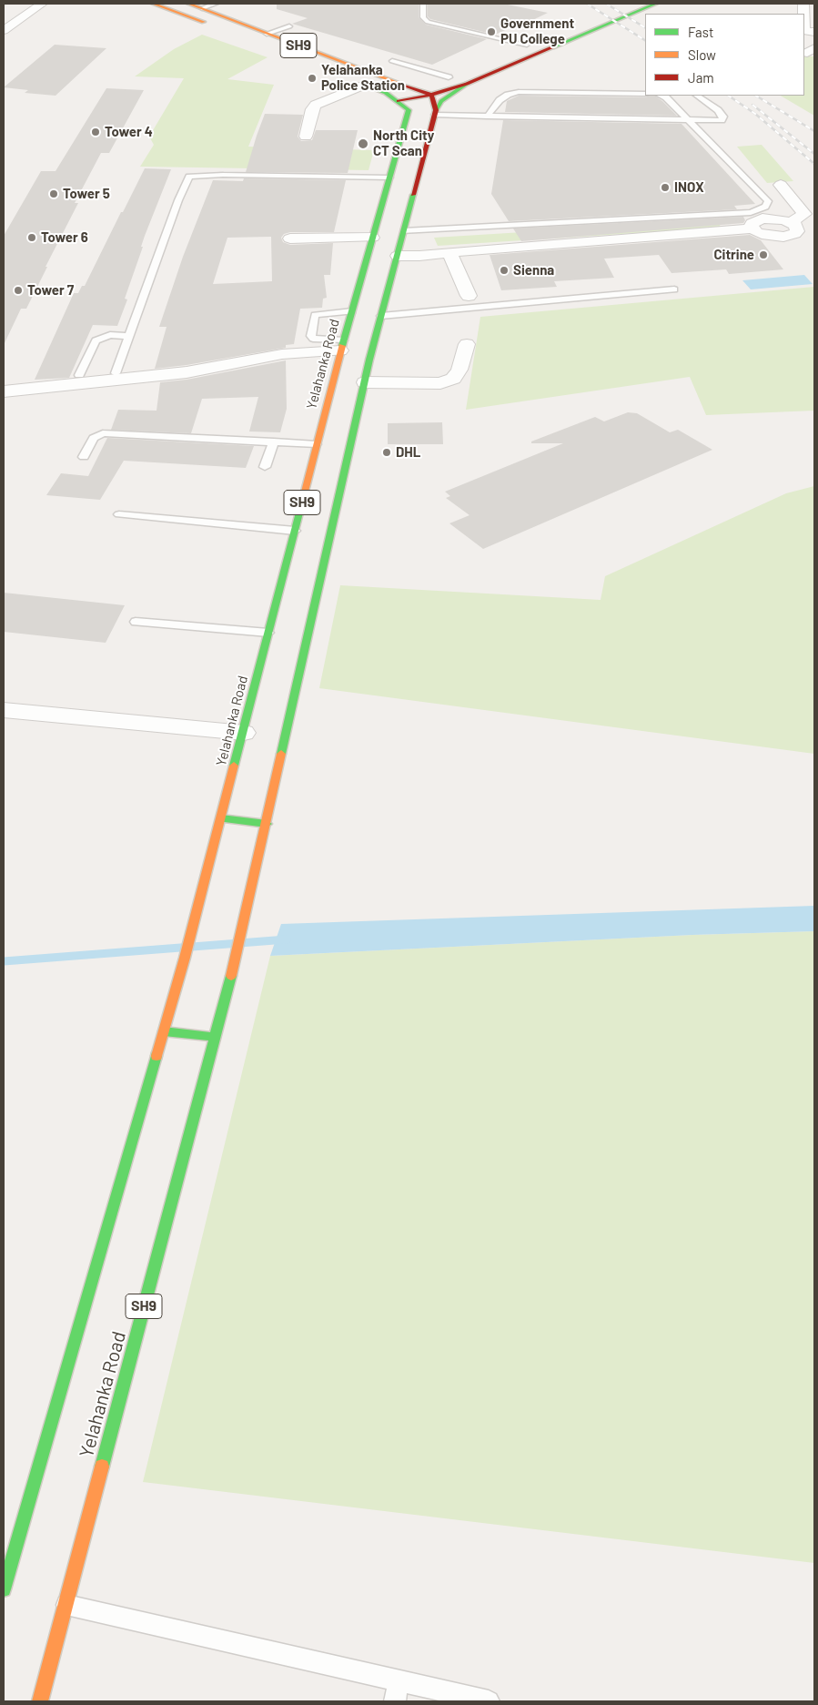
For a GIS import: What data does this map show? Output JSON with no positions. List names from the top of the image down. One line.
{"streets":{"main road":["SH9","Yelahanka Road"]},"crossings":[["SH9","Yelahanka Road"]],"places":["Government PU College","Yelahanka Police Station","Tower 4","North City CT Scan","INOX","Tower 5","Tower 6","Citrine","Sienna","Tower 7","DHL"],"legend":["Fast","Slow","Jam"]}
